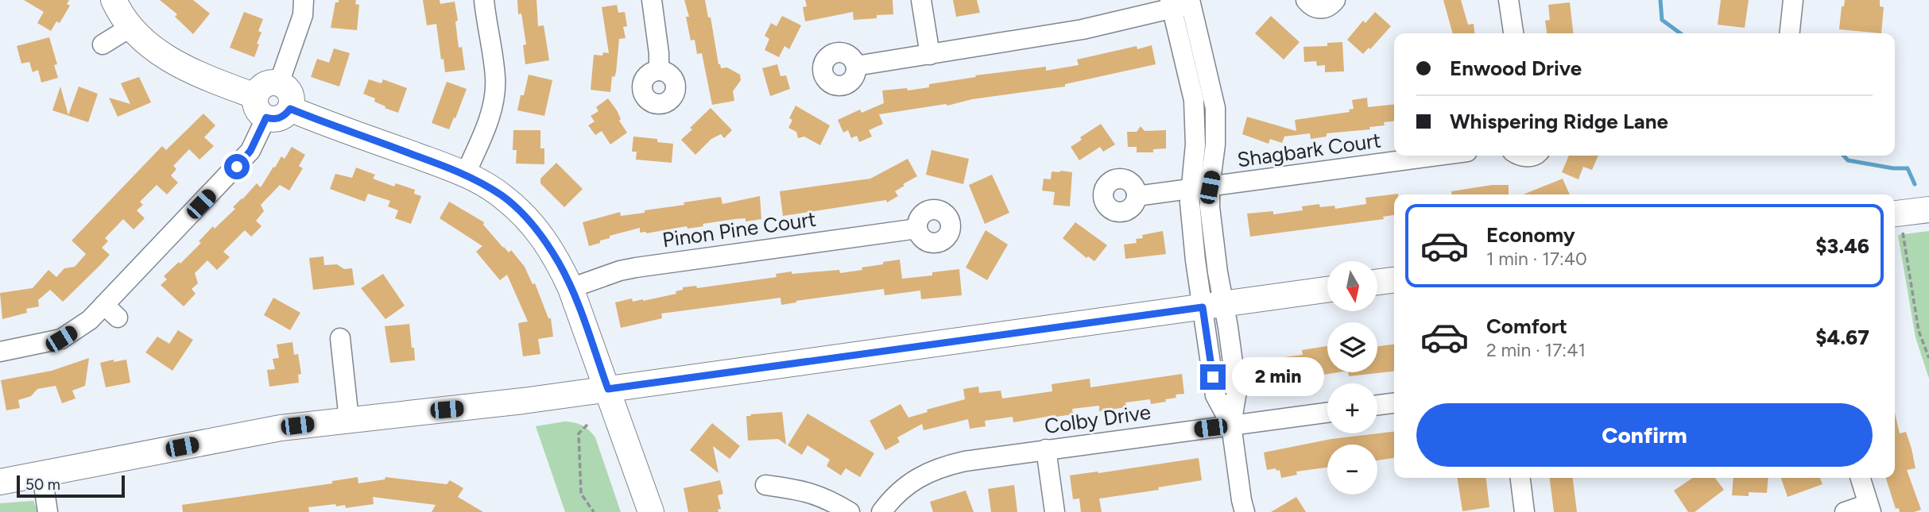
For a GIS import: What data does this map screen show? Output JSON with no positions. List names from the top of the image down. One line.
{"streets":{"street":["Shagbark Court","Pinon Pine Court","Colby Drive"]},"scale_bar":"50 m","north":"bottom","page":{"banner":["Enwood Drive","Whispering Ridge Lane"],"list":[{"name":"Economy","note":"1 min · 17:40","value":"$3.46"},{"name":"Comfort","note":"2 min · 17:41","value":"$4.67"}],"map_buttons":["+","−"],"bubble":"2 min","buttons":"Confirm","scale":"50 m"}}
